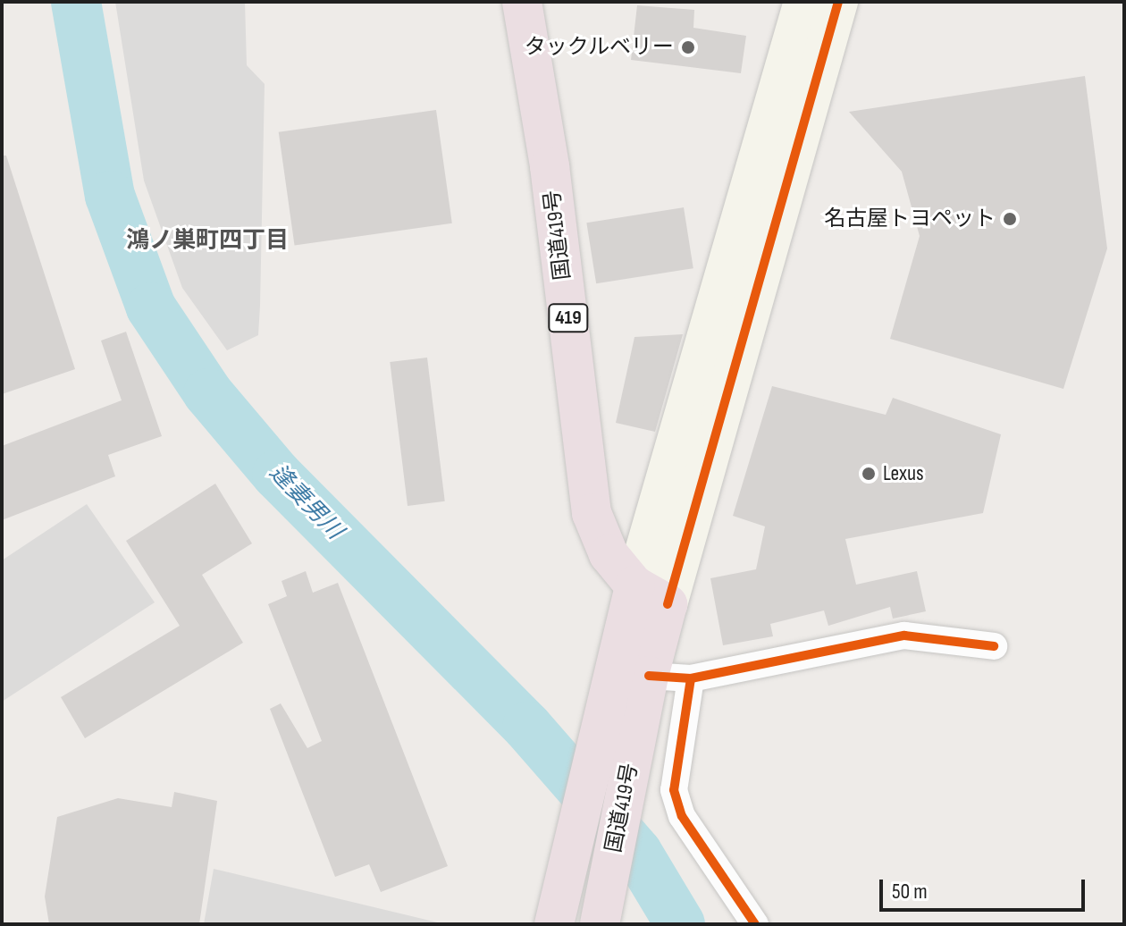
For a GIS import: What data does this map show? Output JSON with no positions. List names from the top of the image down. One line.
{"streets":{"highway":["国道419号","419"]},"districts":["鴻ノ巣町四丁目"],"water":["逢妻男川"],"places":["タックルベリー","名古屋トヨペット","Lexus"],"scale_bar":"50 m"}
